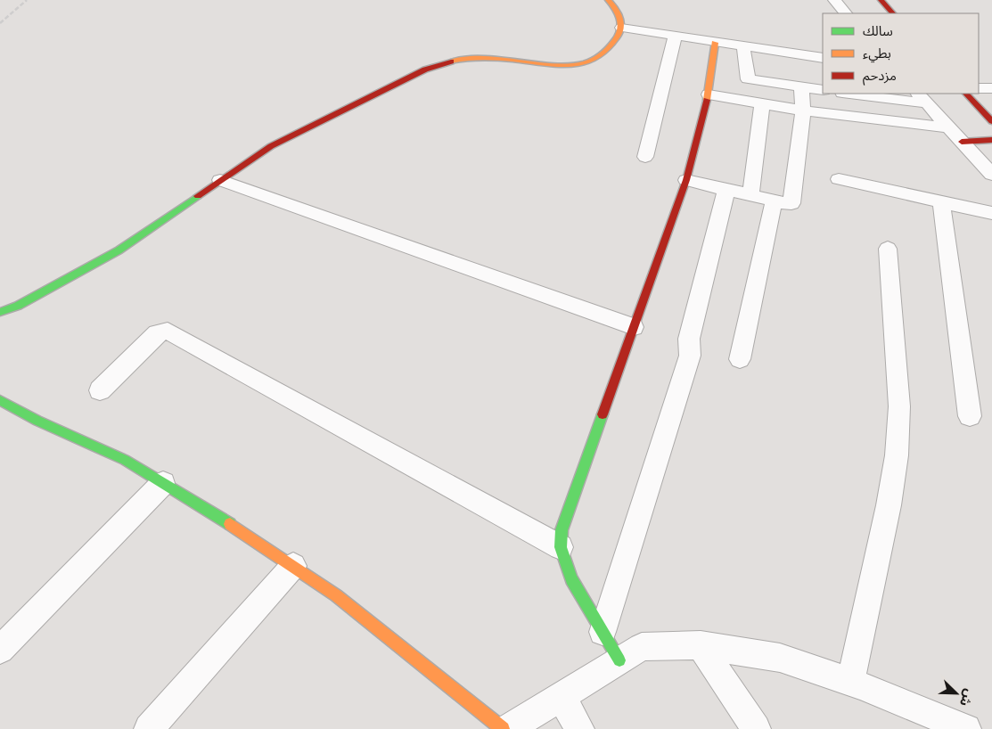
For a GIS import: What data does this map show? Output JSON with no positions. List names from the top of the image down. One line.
{"legend":["سالك","بطيء","مزدحم"],"north":"bottom right"}
